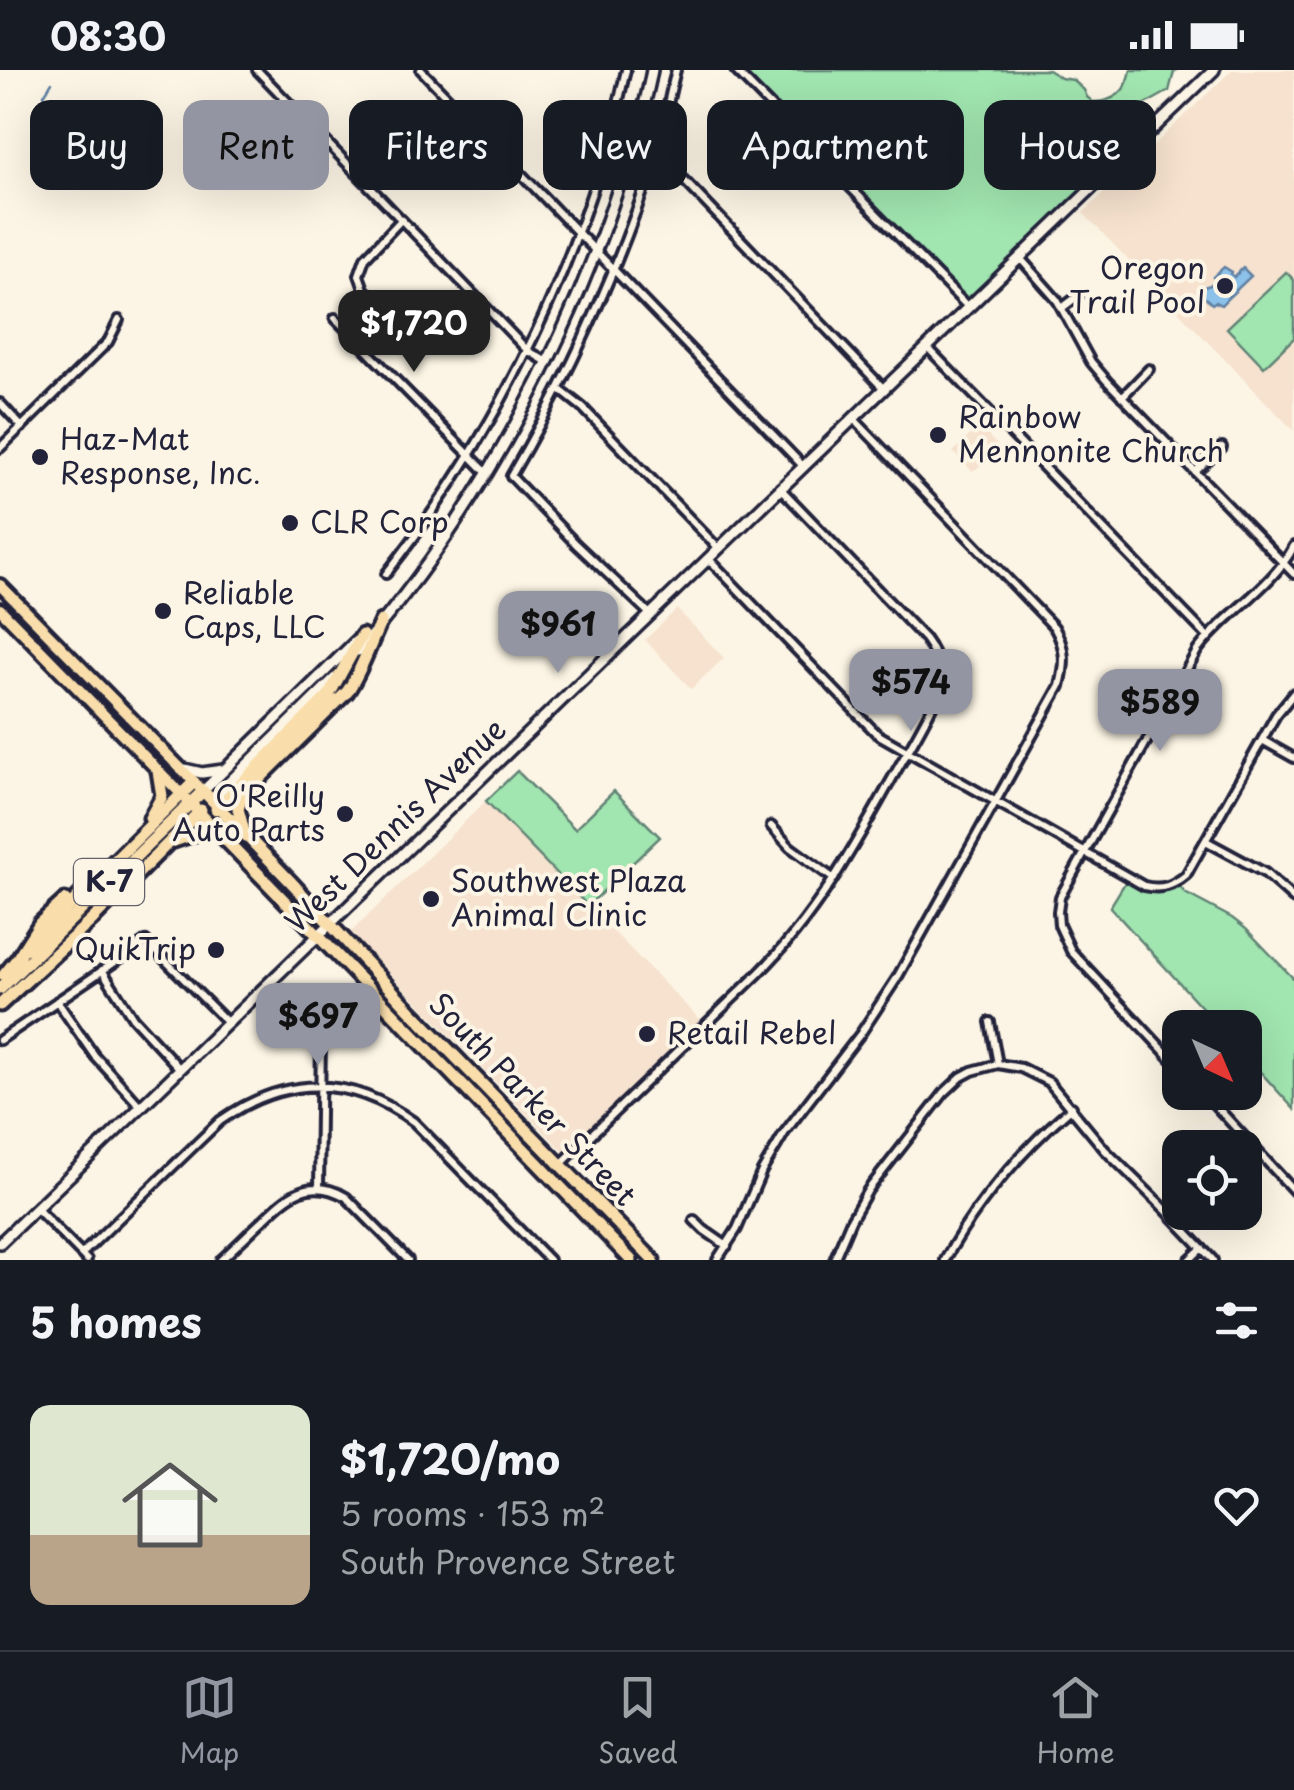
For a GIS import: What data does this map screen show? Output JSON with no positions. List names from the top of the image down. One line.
{"streets":{"highway":["K-7","South Parker Street"],"street":["West Dennis Avenue"]},"crossings":[["West Dennis Avenue","South Parker Street"],["K-7","South Parker Street"]],"places":["Oregon Trail Pool","Rainbow Mennonite Church","Haz-Mat Response, Inc.","CLR Corp","Reliable Caps, LLC","O'Reilly Auto Parts","Southwest Plaza Animal Clinic","QuikTrip","Retail Rebel"],"north":"bottom right","page":{"status":"08:30","chip":["Buy","Rent","Filters","New","Apartment","House"],"price":["$1,720","$961","$574","$589","$697"],"heading":"5 homes","list":[{"name":"$1,720/mo","note":"5 rooms · 153 m² · South Provence Street"}],"tabs":["Map","Saved","Home"]}}
